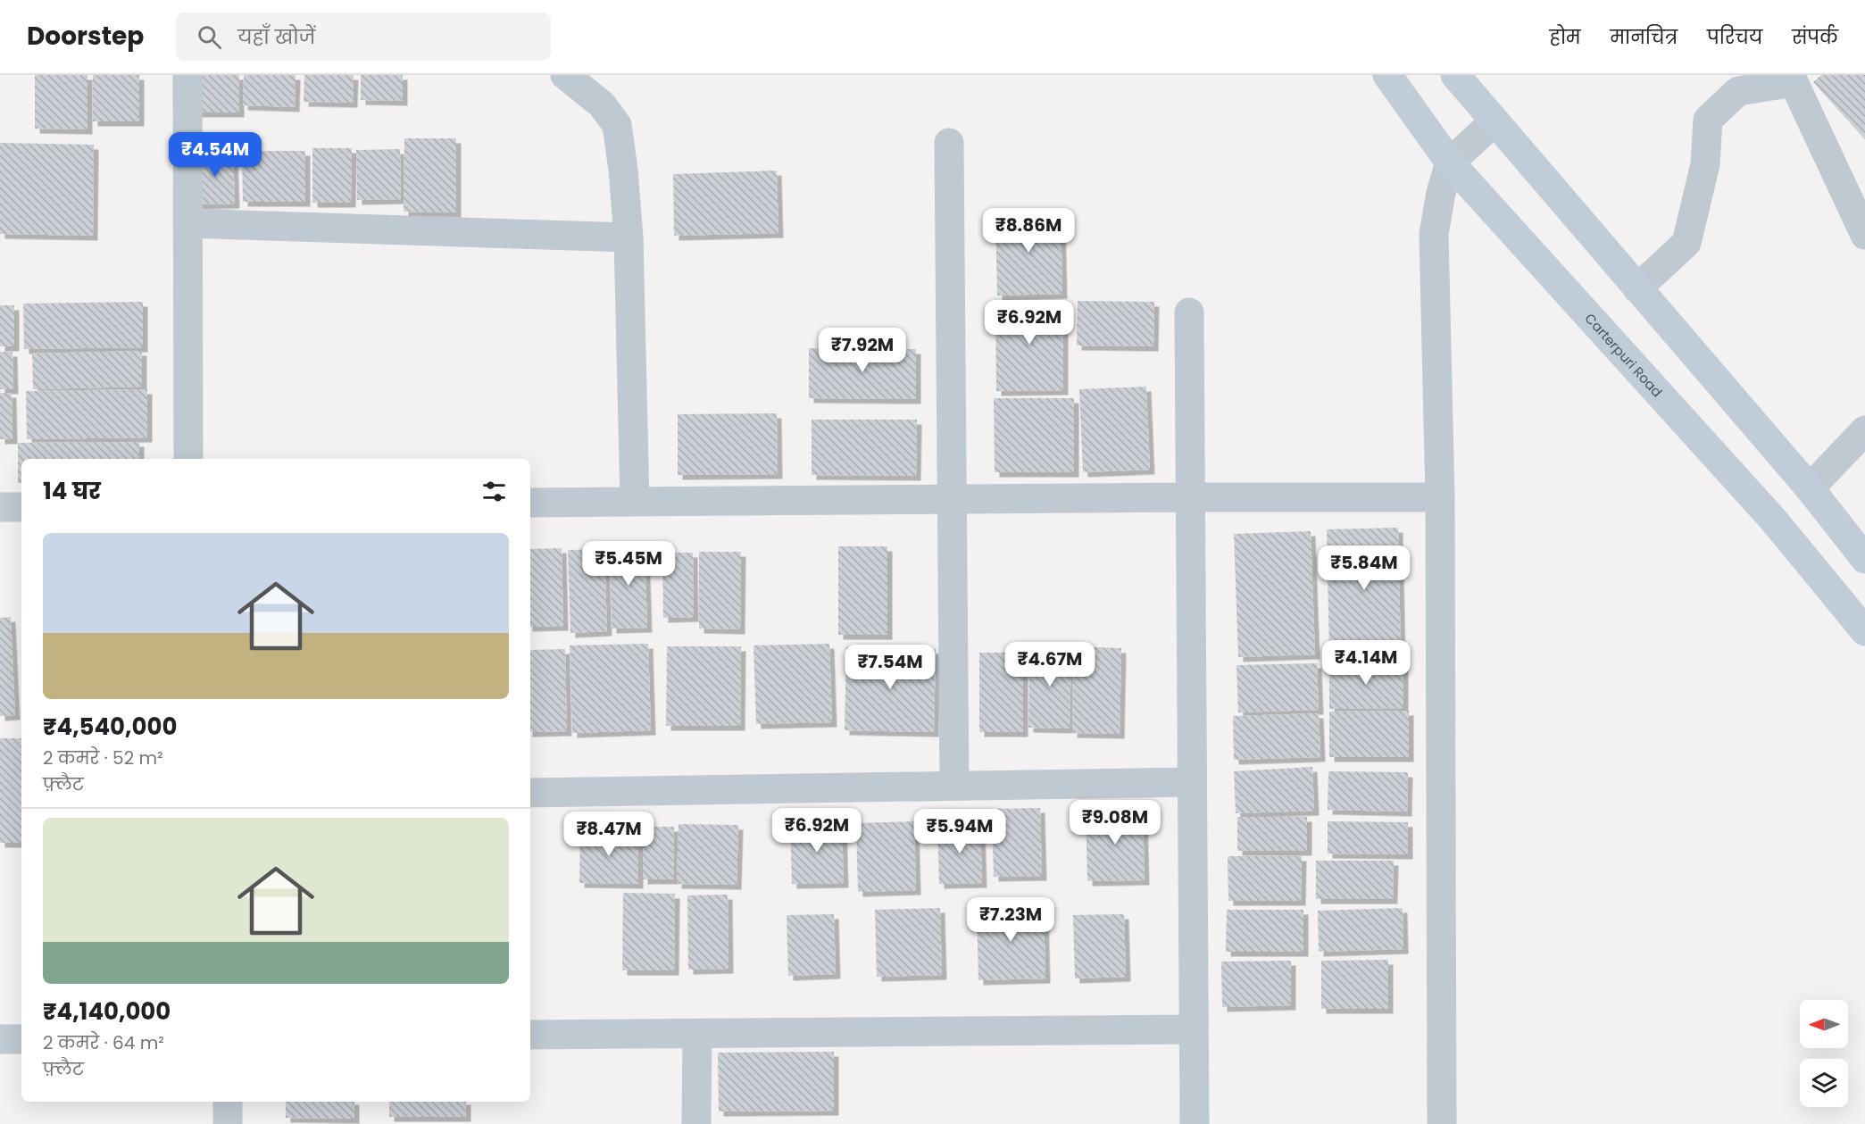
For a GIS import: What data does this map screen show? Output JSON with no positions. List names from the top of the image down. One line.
{"streets":{"main road":["Carterpuri Road"]},"north":"left","page":{"header":"Doorstep","search":"यहाँ खोजें","nav":["होम","मानचित्र","परिचय","संपर्क"],"price":["₹4.54M","₹8.86M","₹6.92M","₹7.92M","₹5.45M","₹5.84M","₹4.14M","₹4.67M","₹7.54M","₹9.08M","₹6.92M","₹5.94M","₹8.47M","₹7.23M"],"heading":"14 घर","list":[{"name":"₹4,540,000","note":"2 कमरे · 52 m² · फ़्लैट"},{"name":"₹4,140,000","note":"2 कमरे · 64 m² · फ़्लैट"}]}}
